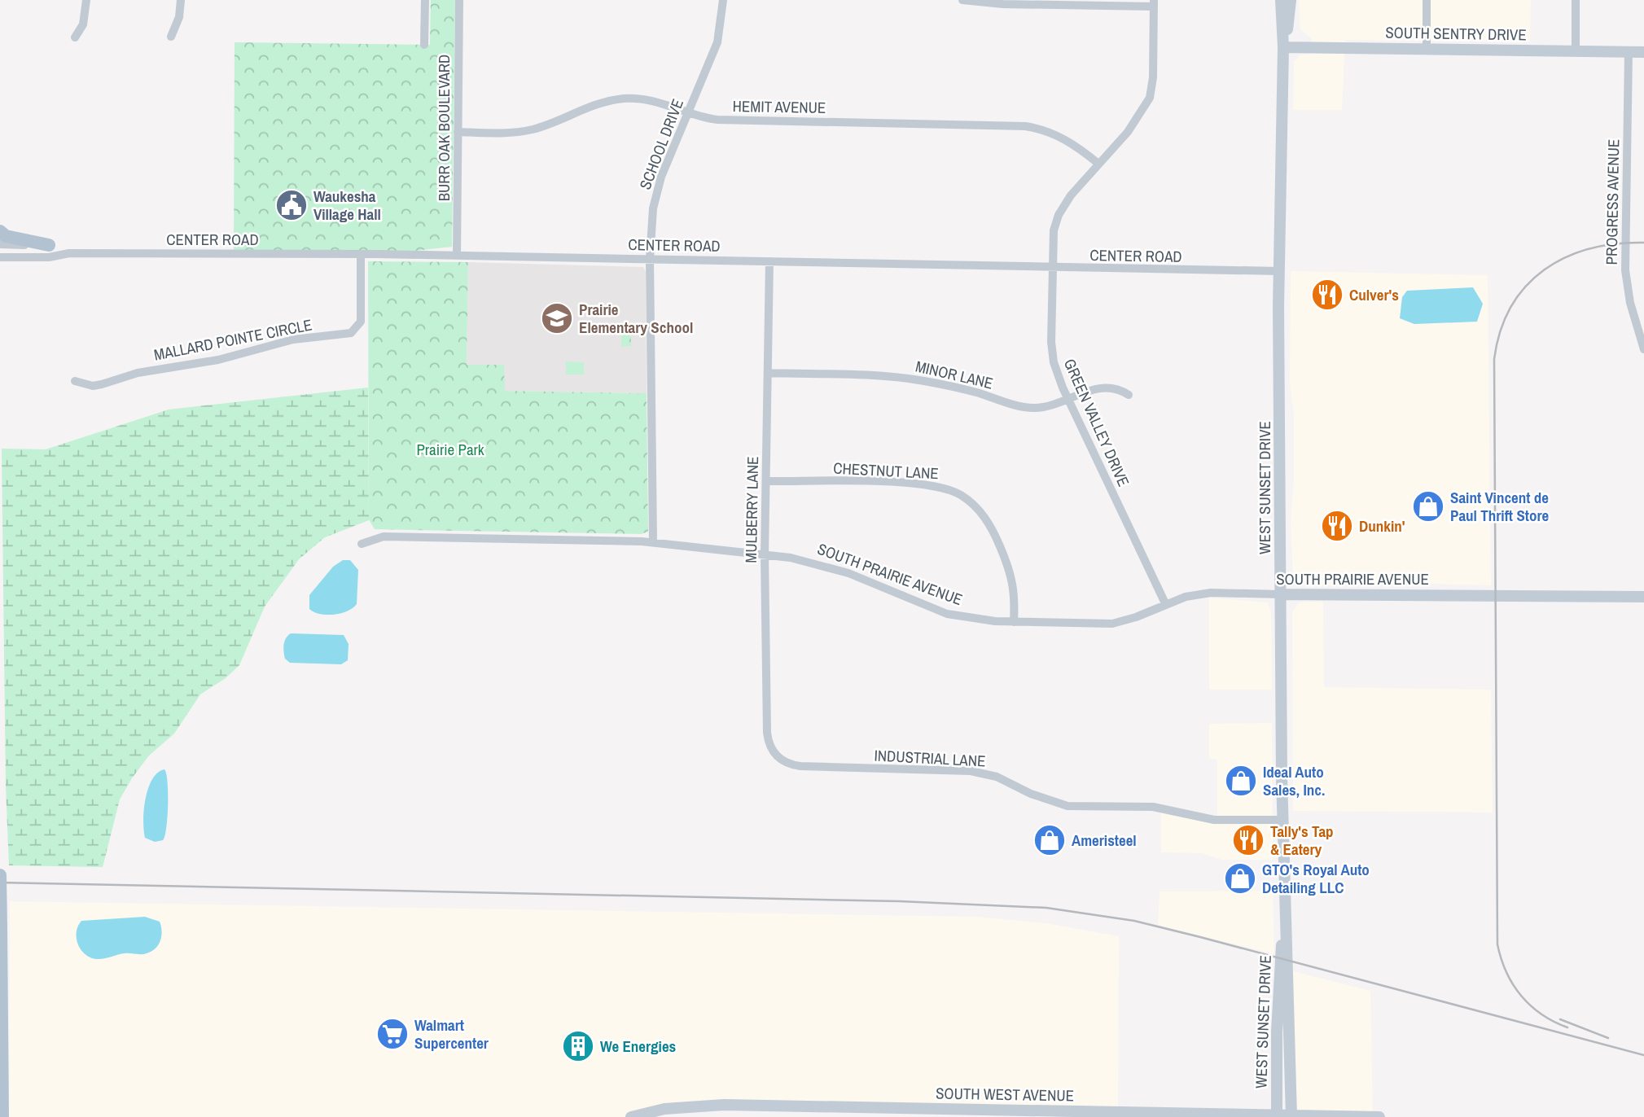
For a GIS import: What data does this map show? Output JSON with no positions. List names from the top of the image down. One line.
{"streets":{"street":["SOUTH SENTRY DRIVE","HEMIT AVENUE","BURR OAK BOULEVARD","SCHOOL DRIVE","PROGRESS AVENUE","CENTER ROAD","MALLARD POINTE CIRCLE","MINOR LANE","GREEN VALLEY DRIVE","CHESTNUT LANE","WEST SUNSET DRIVE","MULBERRY LANE","SOUTH PRAIRIE AVENUE","INDUSTRIAL LANE","SOUTH WEST AVENUE"]},"crossings":[["SOUTH SENTRY DRIVE","PROGRESS AVENUE"],["SOUTH SENTRY DRIVE","WEST SUNSET DRIVE"],["HEMIT AVENUE","BURR OAK BOULEVARD"],["HEMIT AVENUE","SCHOOL DRIVE"],["HEMIT AVENUE","GREEN VALLEY DRIVE"],["BURR OAK BOULEVARD","CENTER ROAD"],["SCHOOL DRIVE","CENTER ROAD"],["SCHOOL DRIVE","SOUTH PRAIRIE AVENUE"],["CENTER ROAD","MALLARD POINTE CIRCLE"],["CENTER ROAD","GREEN VALLEY DRIVE"],["CENTER ROAD","WEST SUNSET DRIVE"],["CENTER ROAD","MULBERRY LANE"],["MINOR LANE","GREEN VALLEY DRIVE"],["MINOR LANE","MULBERRY LANE"],["GREEN VALLEY DRIVE","SOUTH PRAIRIE AVENUE"],["CHESTNUT LANE","MULBERRY LANE"],["CHESTNUT LANE","SOUTH PRAIRIE AVENUE"],["WEST SUNSET DRIVE","SOUTH PRAIRIE AVENUE"],["WEST SUNSET DRIVE","INDUSTRIAL LANE"],["WEST SUNSET DRIVE","SOUTH WEST AVENUE"],["MULBERRY LANE","SOUTH PRAIRIE AVENUE"],["MULBERRY LANE","INDUSTRIAL LANE"]],"parks":["Prairie Park"],"places":{"public building":["Waukesha Village Hall"],"restaurant":["Culver's","Dunkin'","Tally's Tap & Eatery"],"school or university":["Prairie Elementary School"],"shop":["Saint Vincent de Paul Thrift Store","Ideal Auto Sales, Inc.","Ameristeel","GTO's Royal Auto Detailing LLC"],"supermarket":["Walmart Supercenter"],"building":["We Energies"]}}
